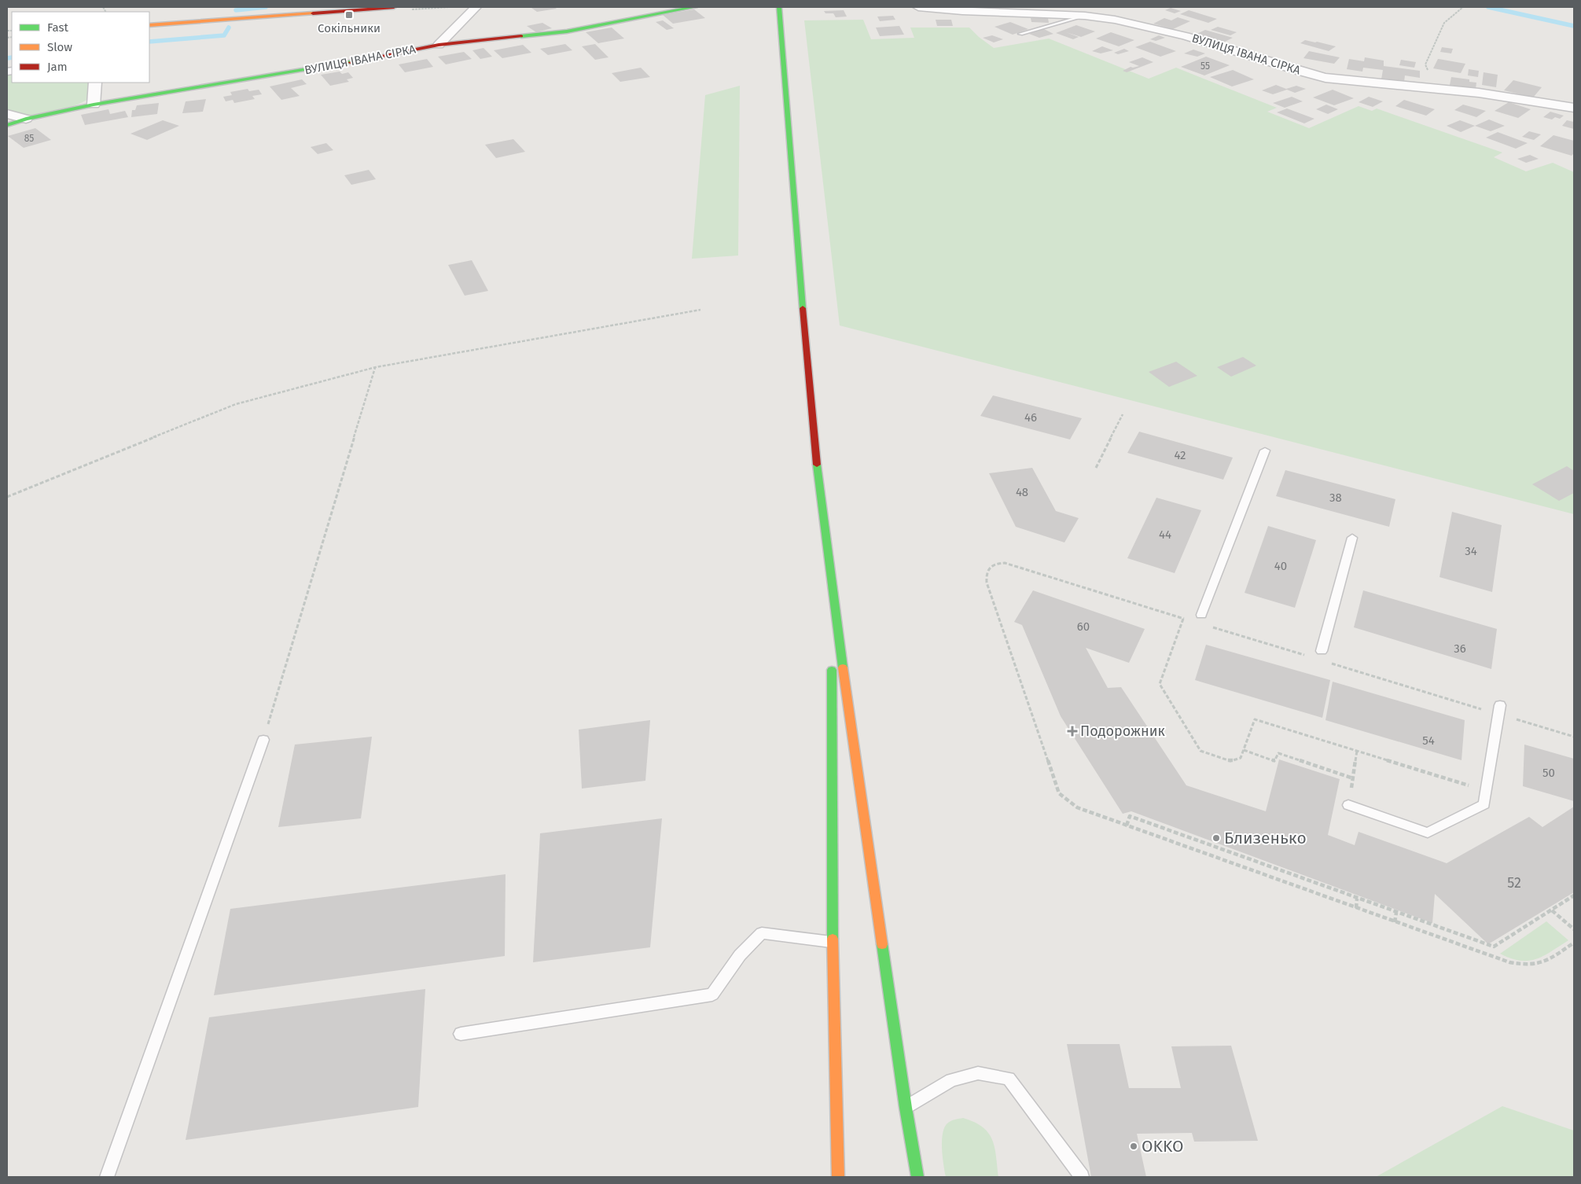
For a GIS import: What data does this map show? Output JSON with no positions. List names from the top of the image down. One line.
{"streets":{"main road":["ВУЛИЦЯ ІВАНА СІРКА"]},"places":{"transit":["Сокільники"],"health":["Подорожник"],"other":["Близенько","OKKO"]},"house_numbers":["55","85","46","42","48","38","44","34","40","60","36","54","50","52"],"legend":["Fast","Slow","Jam"]}
